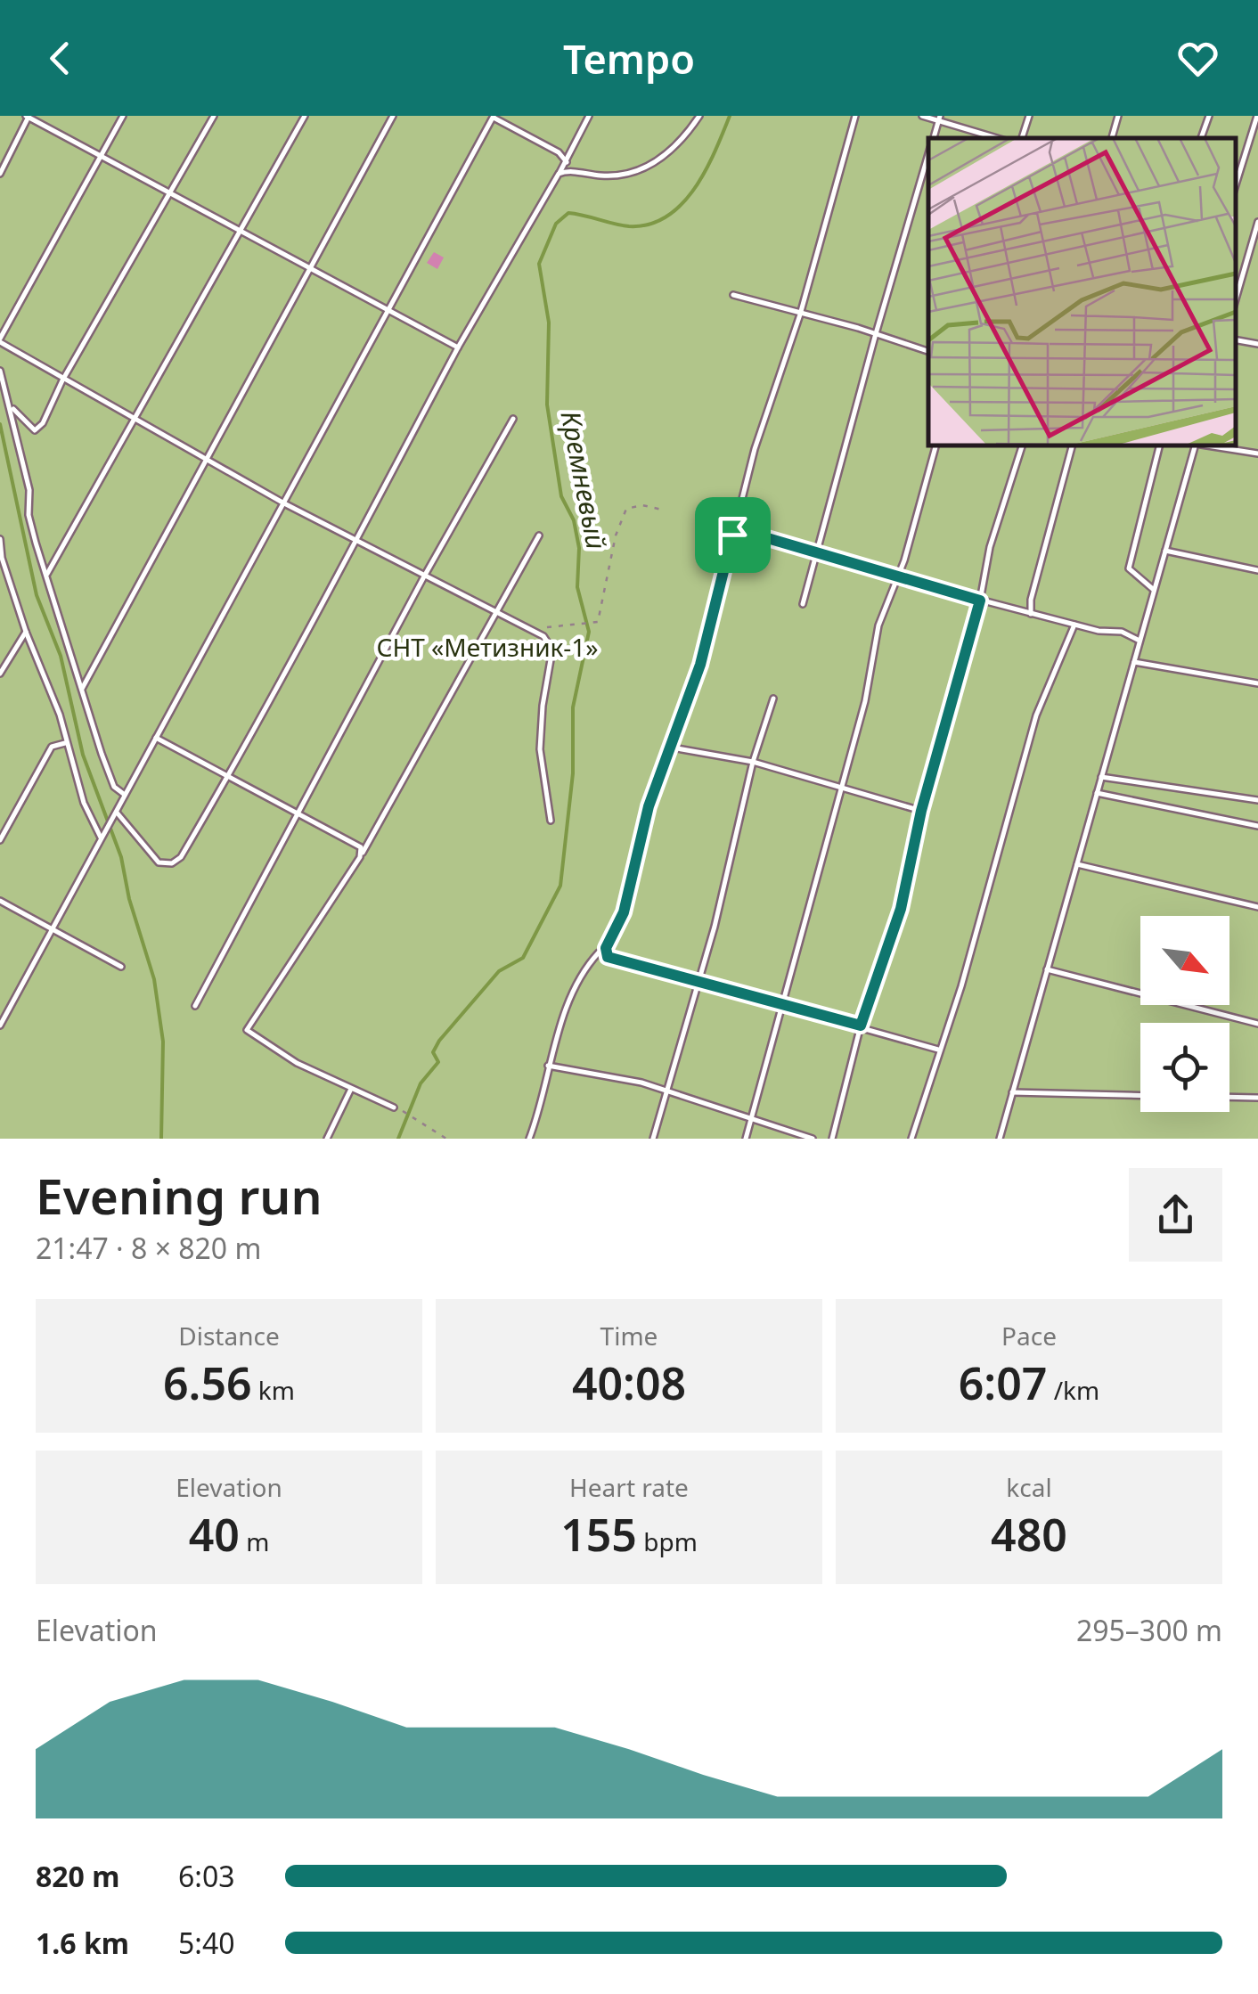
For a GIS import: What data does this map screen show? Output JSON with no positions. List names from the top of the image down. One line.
{"water":["Кремневый"],"parks":["СНТ «Метизник-1»"],"north":"bottom right","page":{"header":"Tempo","heading":["Evening run","21:47 · 8 × 820 m"],"stats":[["Distance","6.56 km"],["Time","40:08"],["Pace","6:07 /km"],["Elevation","40 m"],["Heart rate","155 bpm"],["kcal","480"]],"chart":["Elevation","295–300 m"],"list":[{"name":"820 m","note":"6:03"},{"name":"1.6 km","note":"5:40"}]}}
